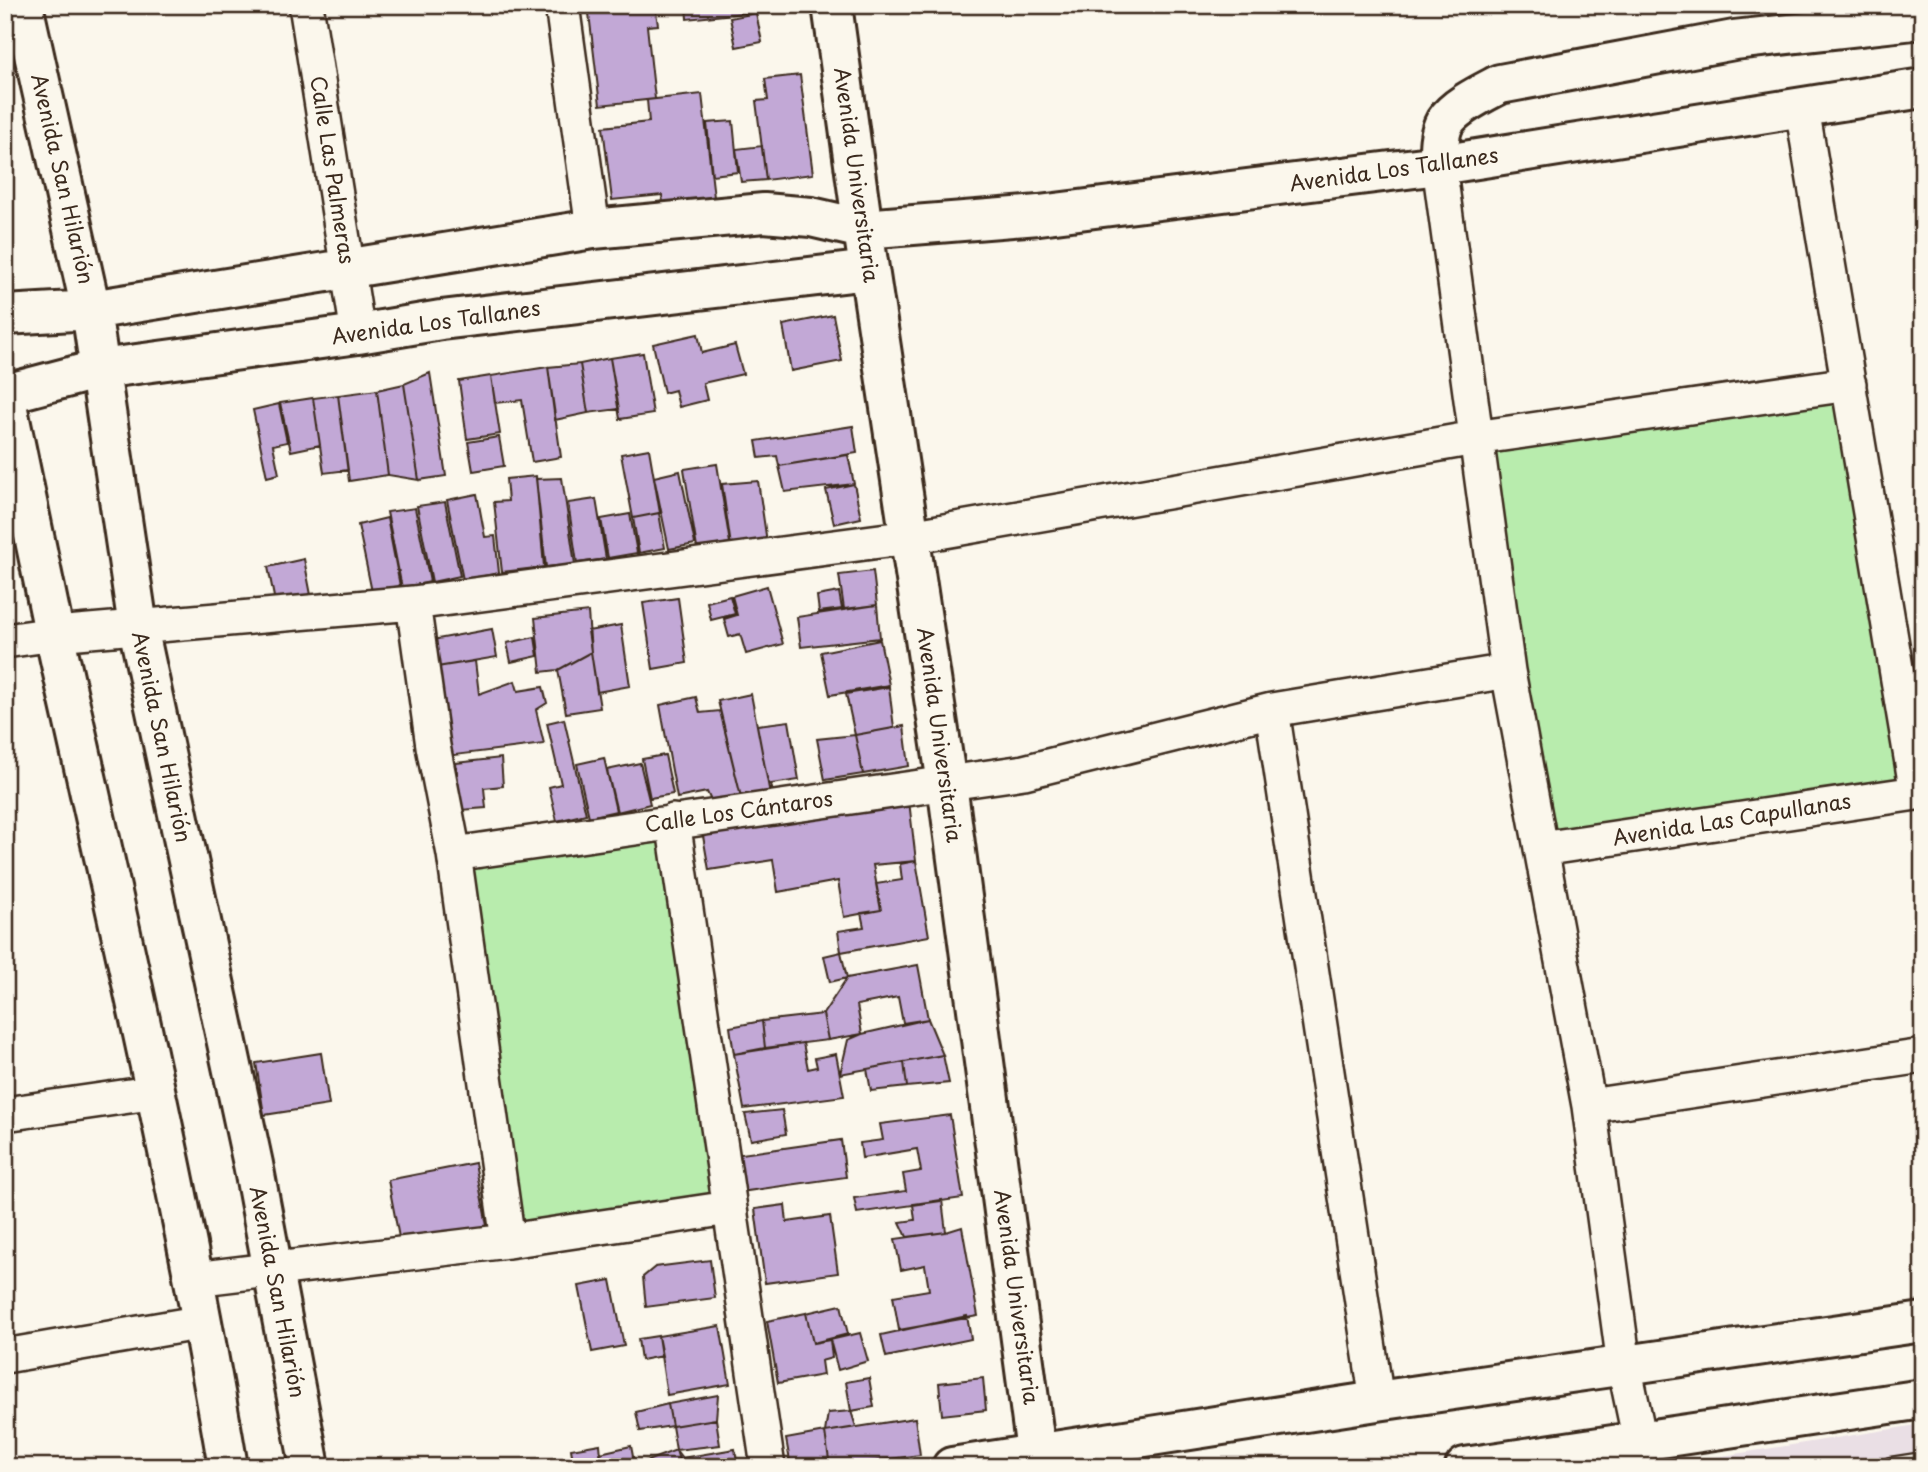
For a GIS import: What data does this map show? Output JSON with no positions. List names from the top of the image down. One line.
{"streets":{"street":["Calle Las Palmeras","Avenida Los Tallanes","Avenida Universitaria","Avenida San Hilarión","Calle Los Cántaros","Avenida Las Capullanas"]},"crossings":[["Calle Las Palmeras","Avenida Los Tallanes"],["Avenida Los Tallanes","Avenida Universitaria"],["Avenida Los Tallanes","Avenida San Hilarión"],["Avenida Universitaria","Calle Los Cántaros"]]}
